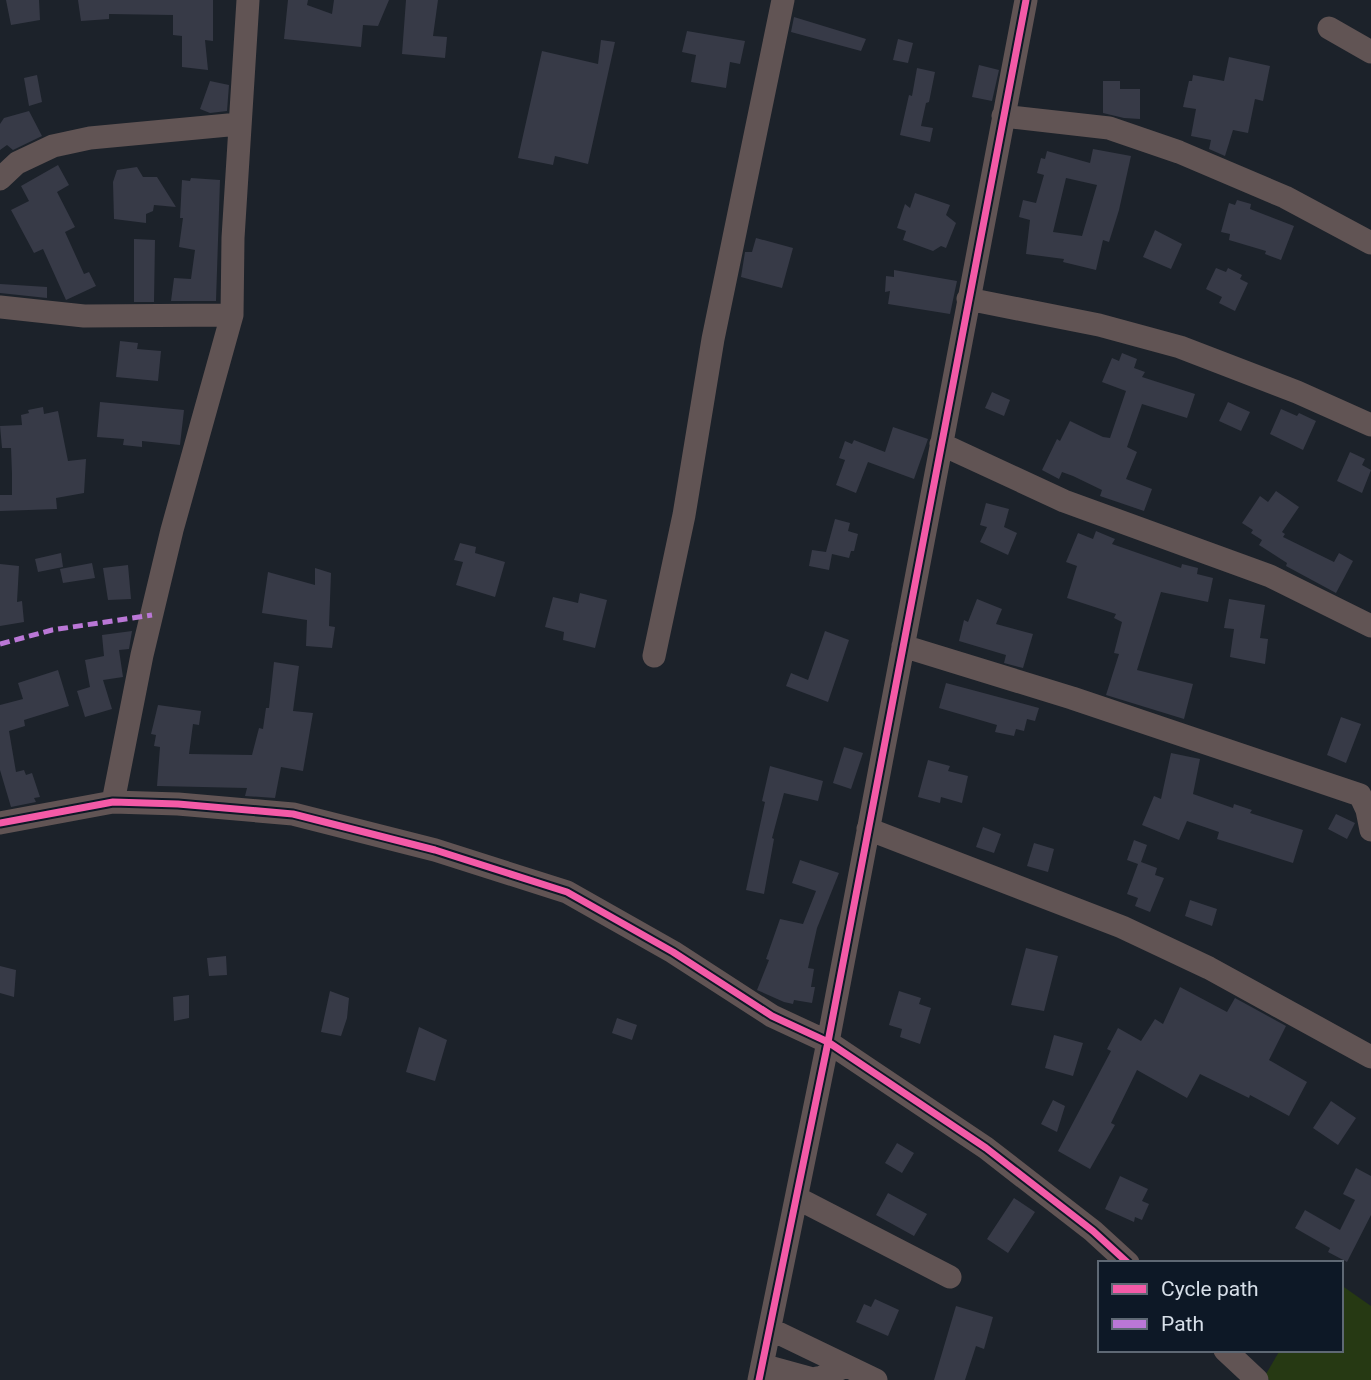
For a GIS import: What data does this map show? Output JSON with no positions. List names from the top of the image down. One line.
{"legend":["Cycle path","Path"]}
